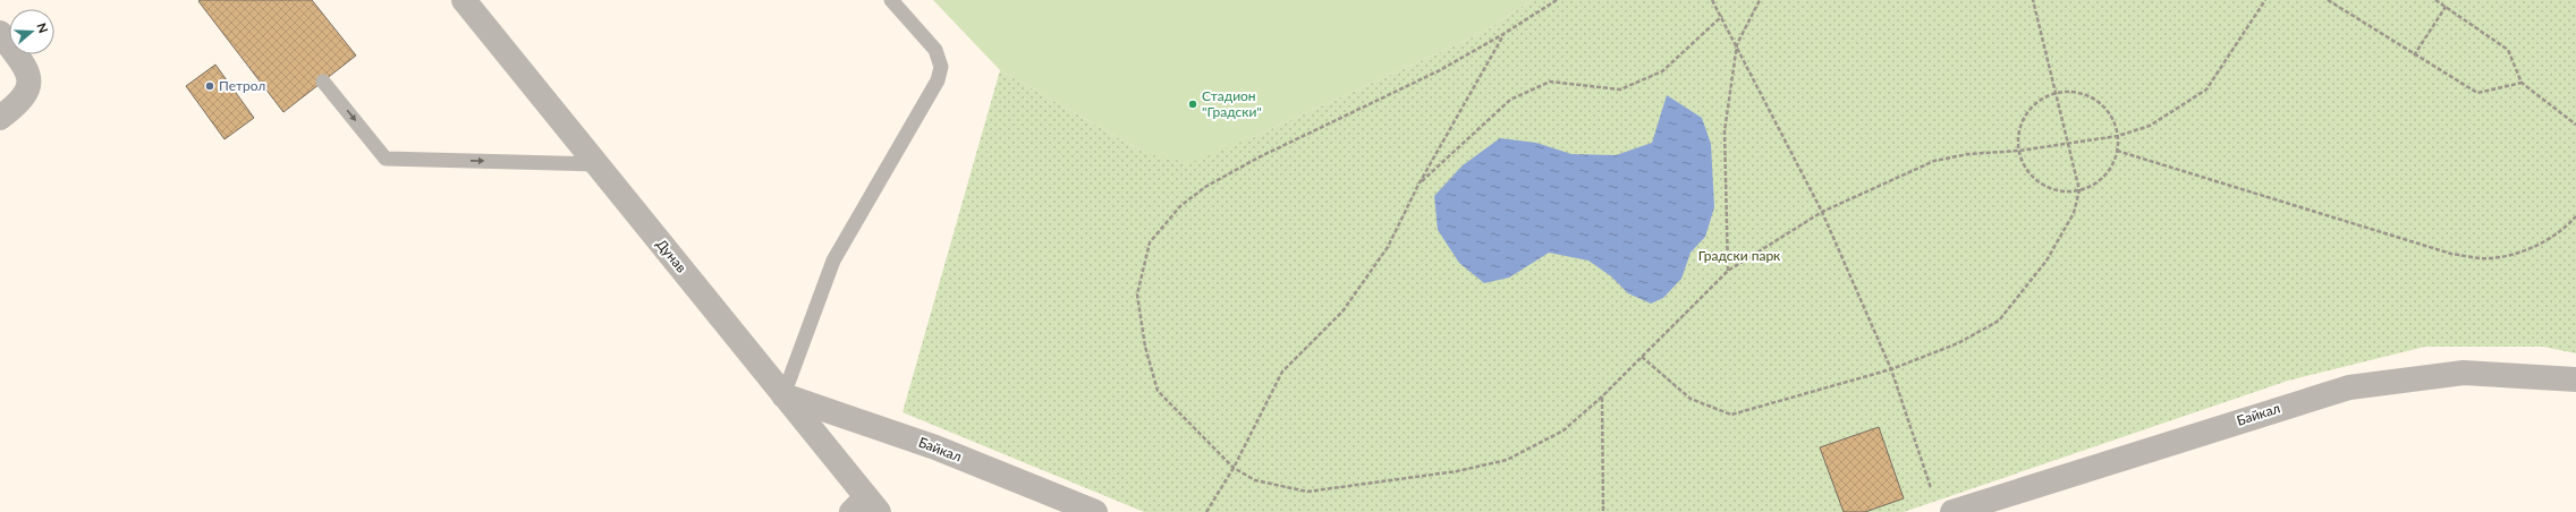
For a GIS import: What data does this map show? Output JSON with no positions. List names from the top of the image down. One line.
{"streets":{"street":["Дунав","Байкал"]},"crossings":[["Дунав","Байкал"]],"parks":["Градски парк"],"places":["Петрол","Стадион \"Градски\""],"north":"right"}
